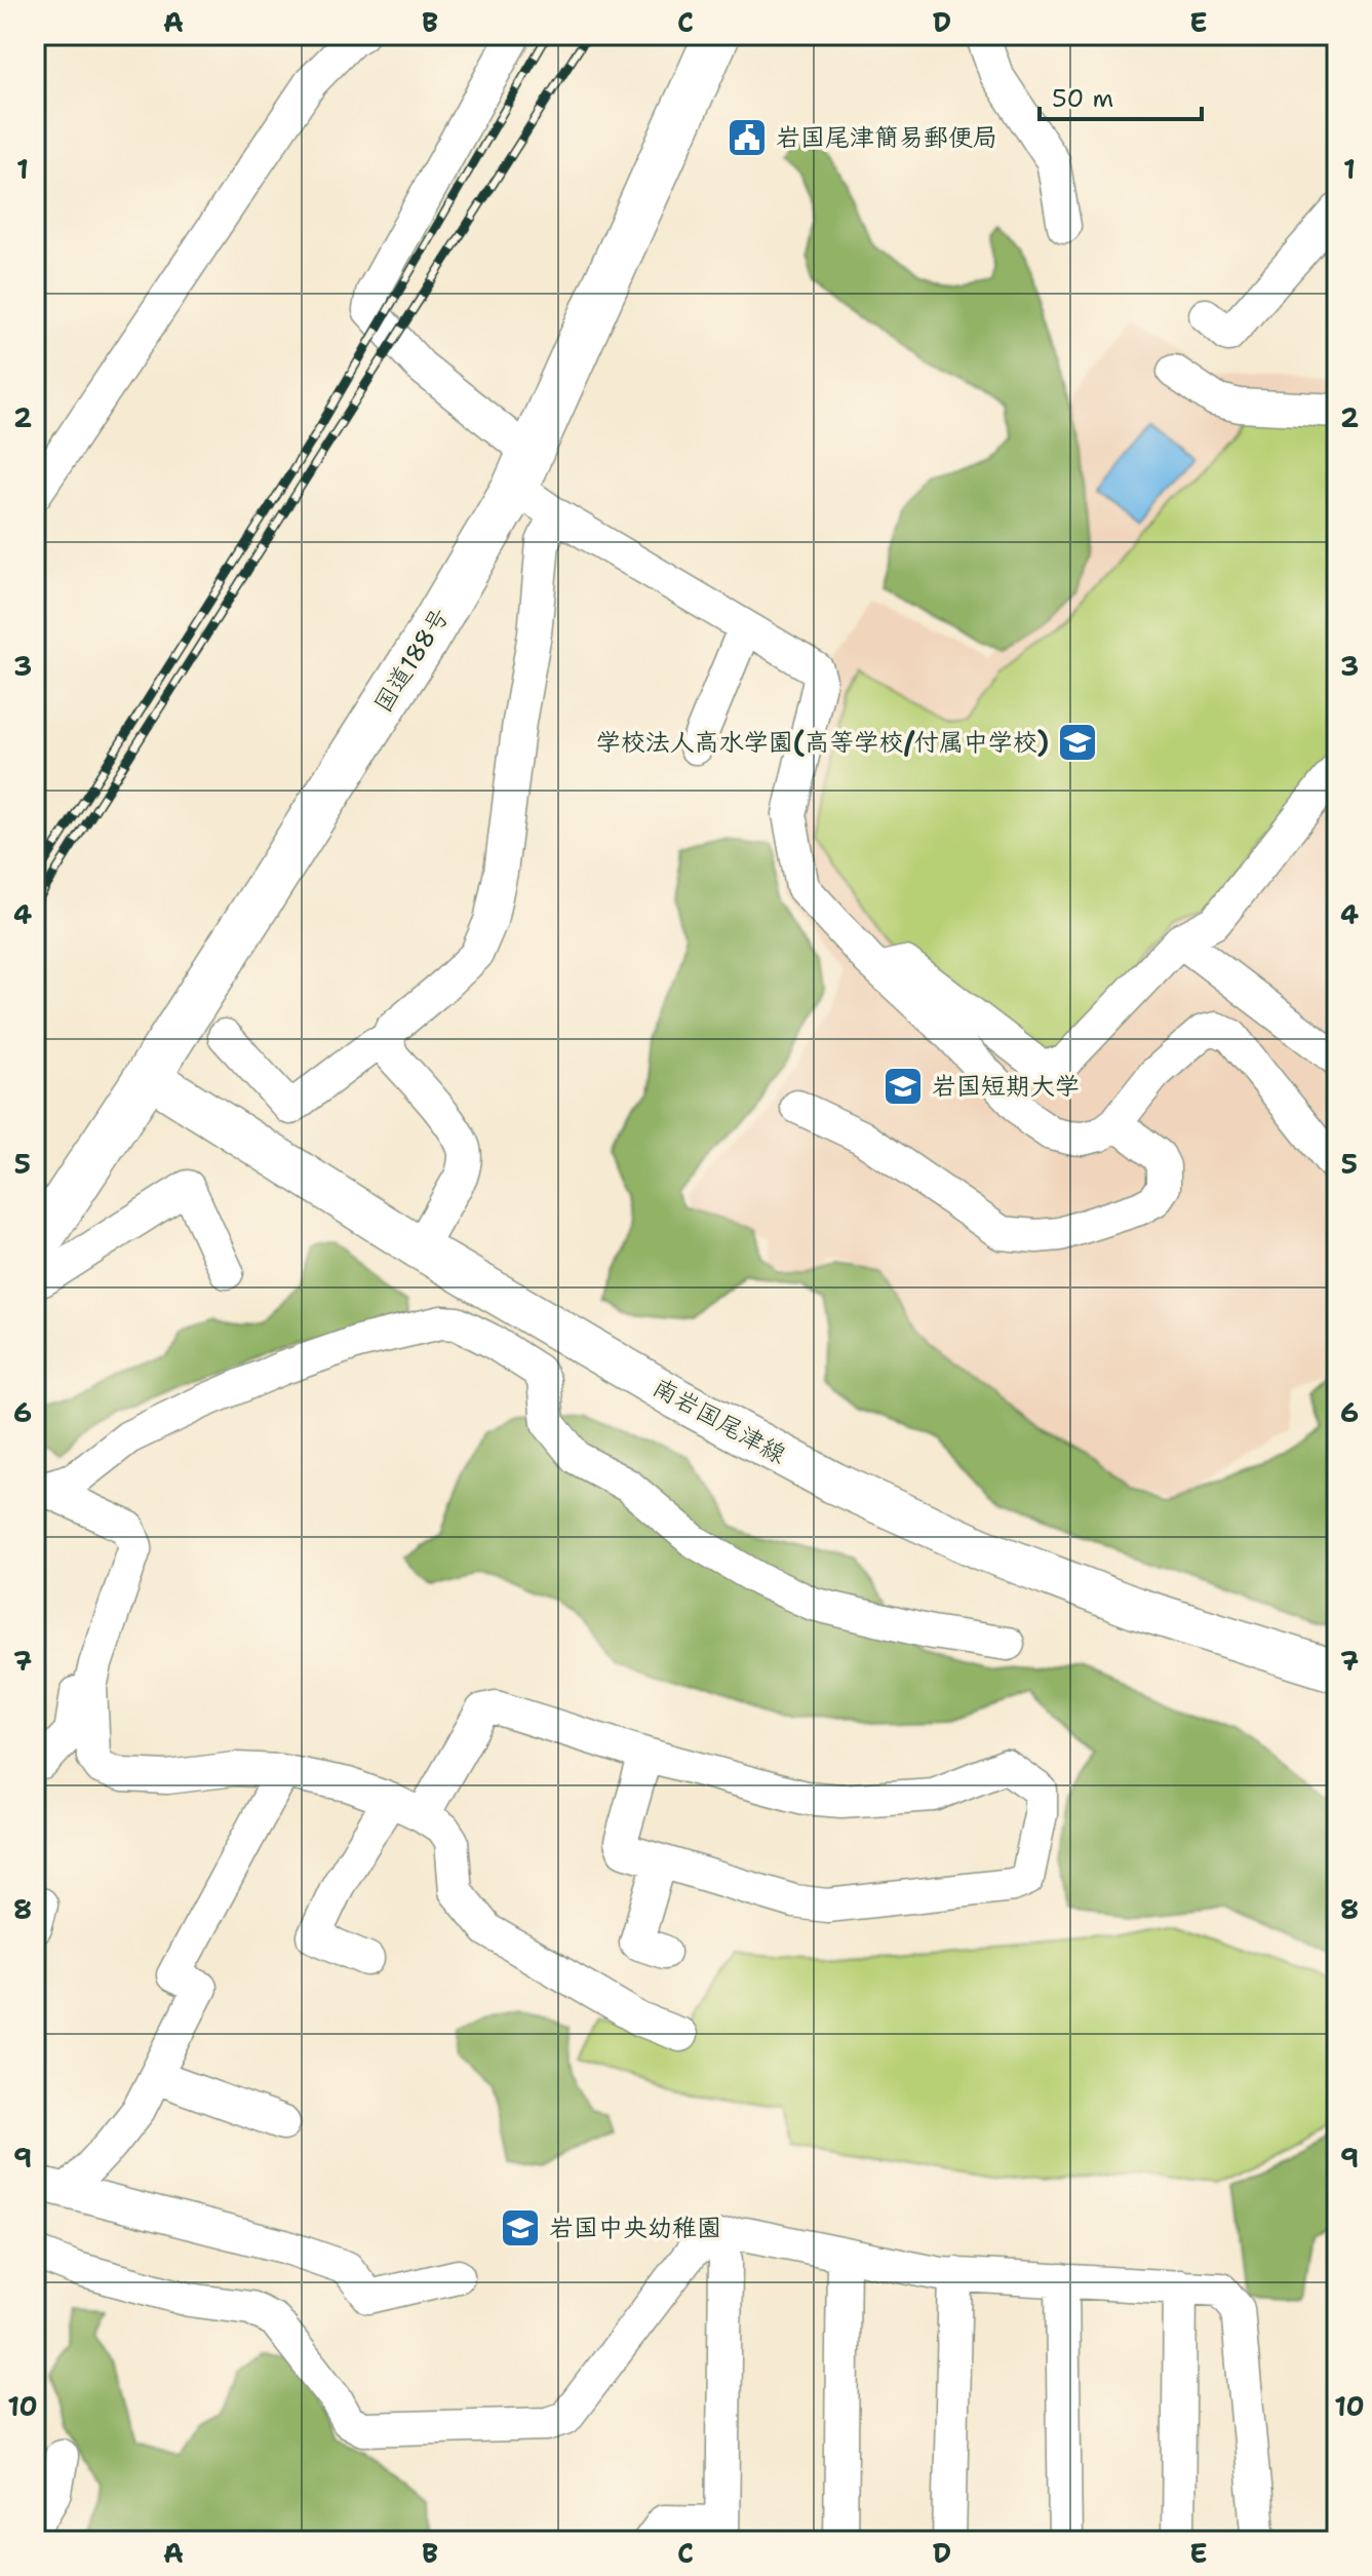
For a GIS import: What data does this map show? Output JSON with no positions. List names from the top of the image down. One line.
{"streets":{"highway":["国道188号"],"main road":["南岩国尾津線"]},"crossings":[["国道188号","南岩国尾津線"]],"places":{"public building":["岩国尾津簡易郵便局"],"school or university":["学校法人高水学園(高等学校/付属中学校)","岩国短期大学","岩国中央幼稚園"]},"scale_bar":"50 m","grid":{"columns":["A","B","C","D","E"],"rows":["1","2","3","4","5","6","7","8","9","10"]}}
